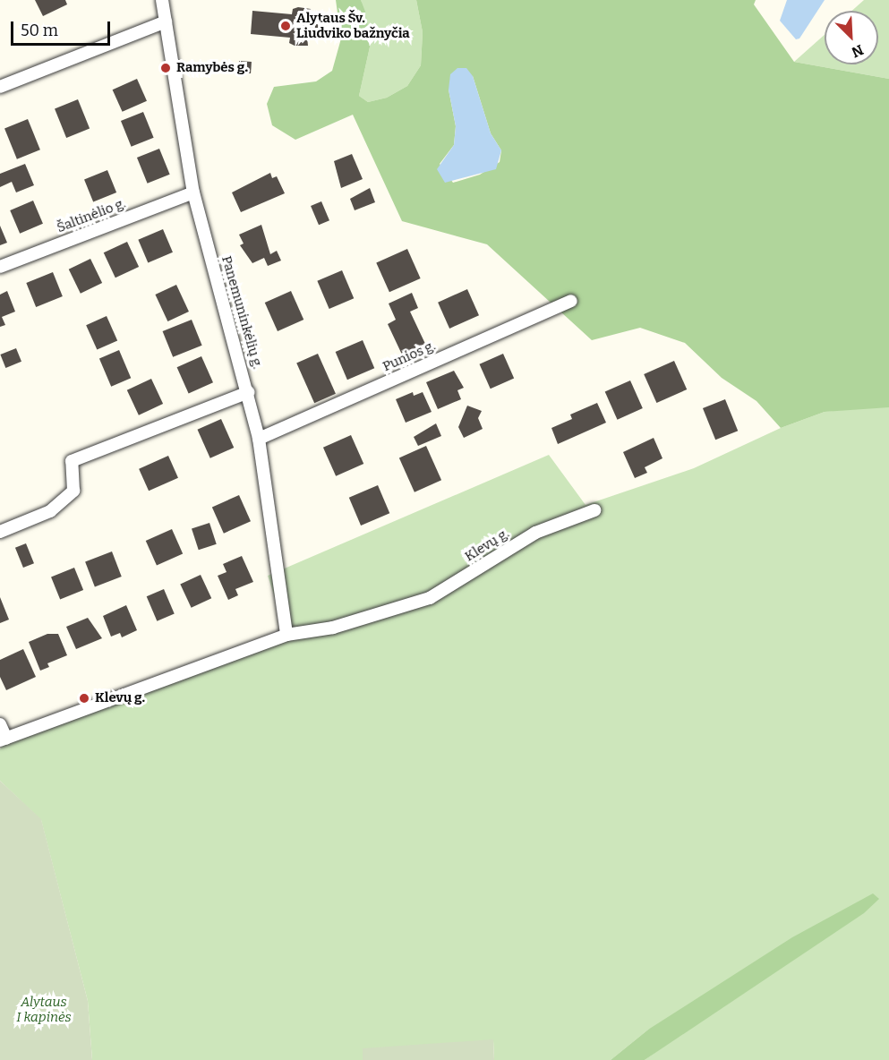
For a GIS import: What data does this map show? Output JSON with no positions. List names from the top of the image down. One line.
{"streets":{"street":["Šaltinėlio g.","Panemuninkėlių g.","Punios g.","Klevų g."]},"crossings":[["Šaltinėlio g.","Panemuninkėlių g."],["Panemuninkėlių g.","Punios g."],["Panemuninkėlių g.","Klevų g."]],"parks":["Alytaus I kapinės"],"places":["Alytaus Šv. Liudviko bažnyčia","Ramybės g.","Klevų g."],"scale_bar":"50 m","north":"bottom right"}
